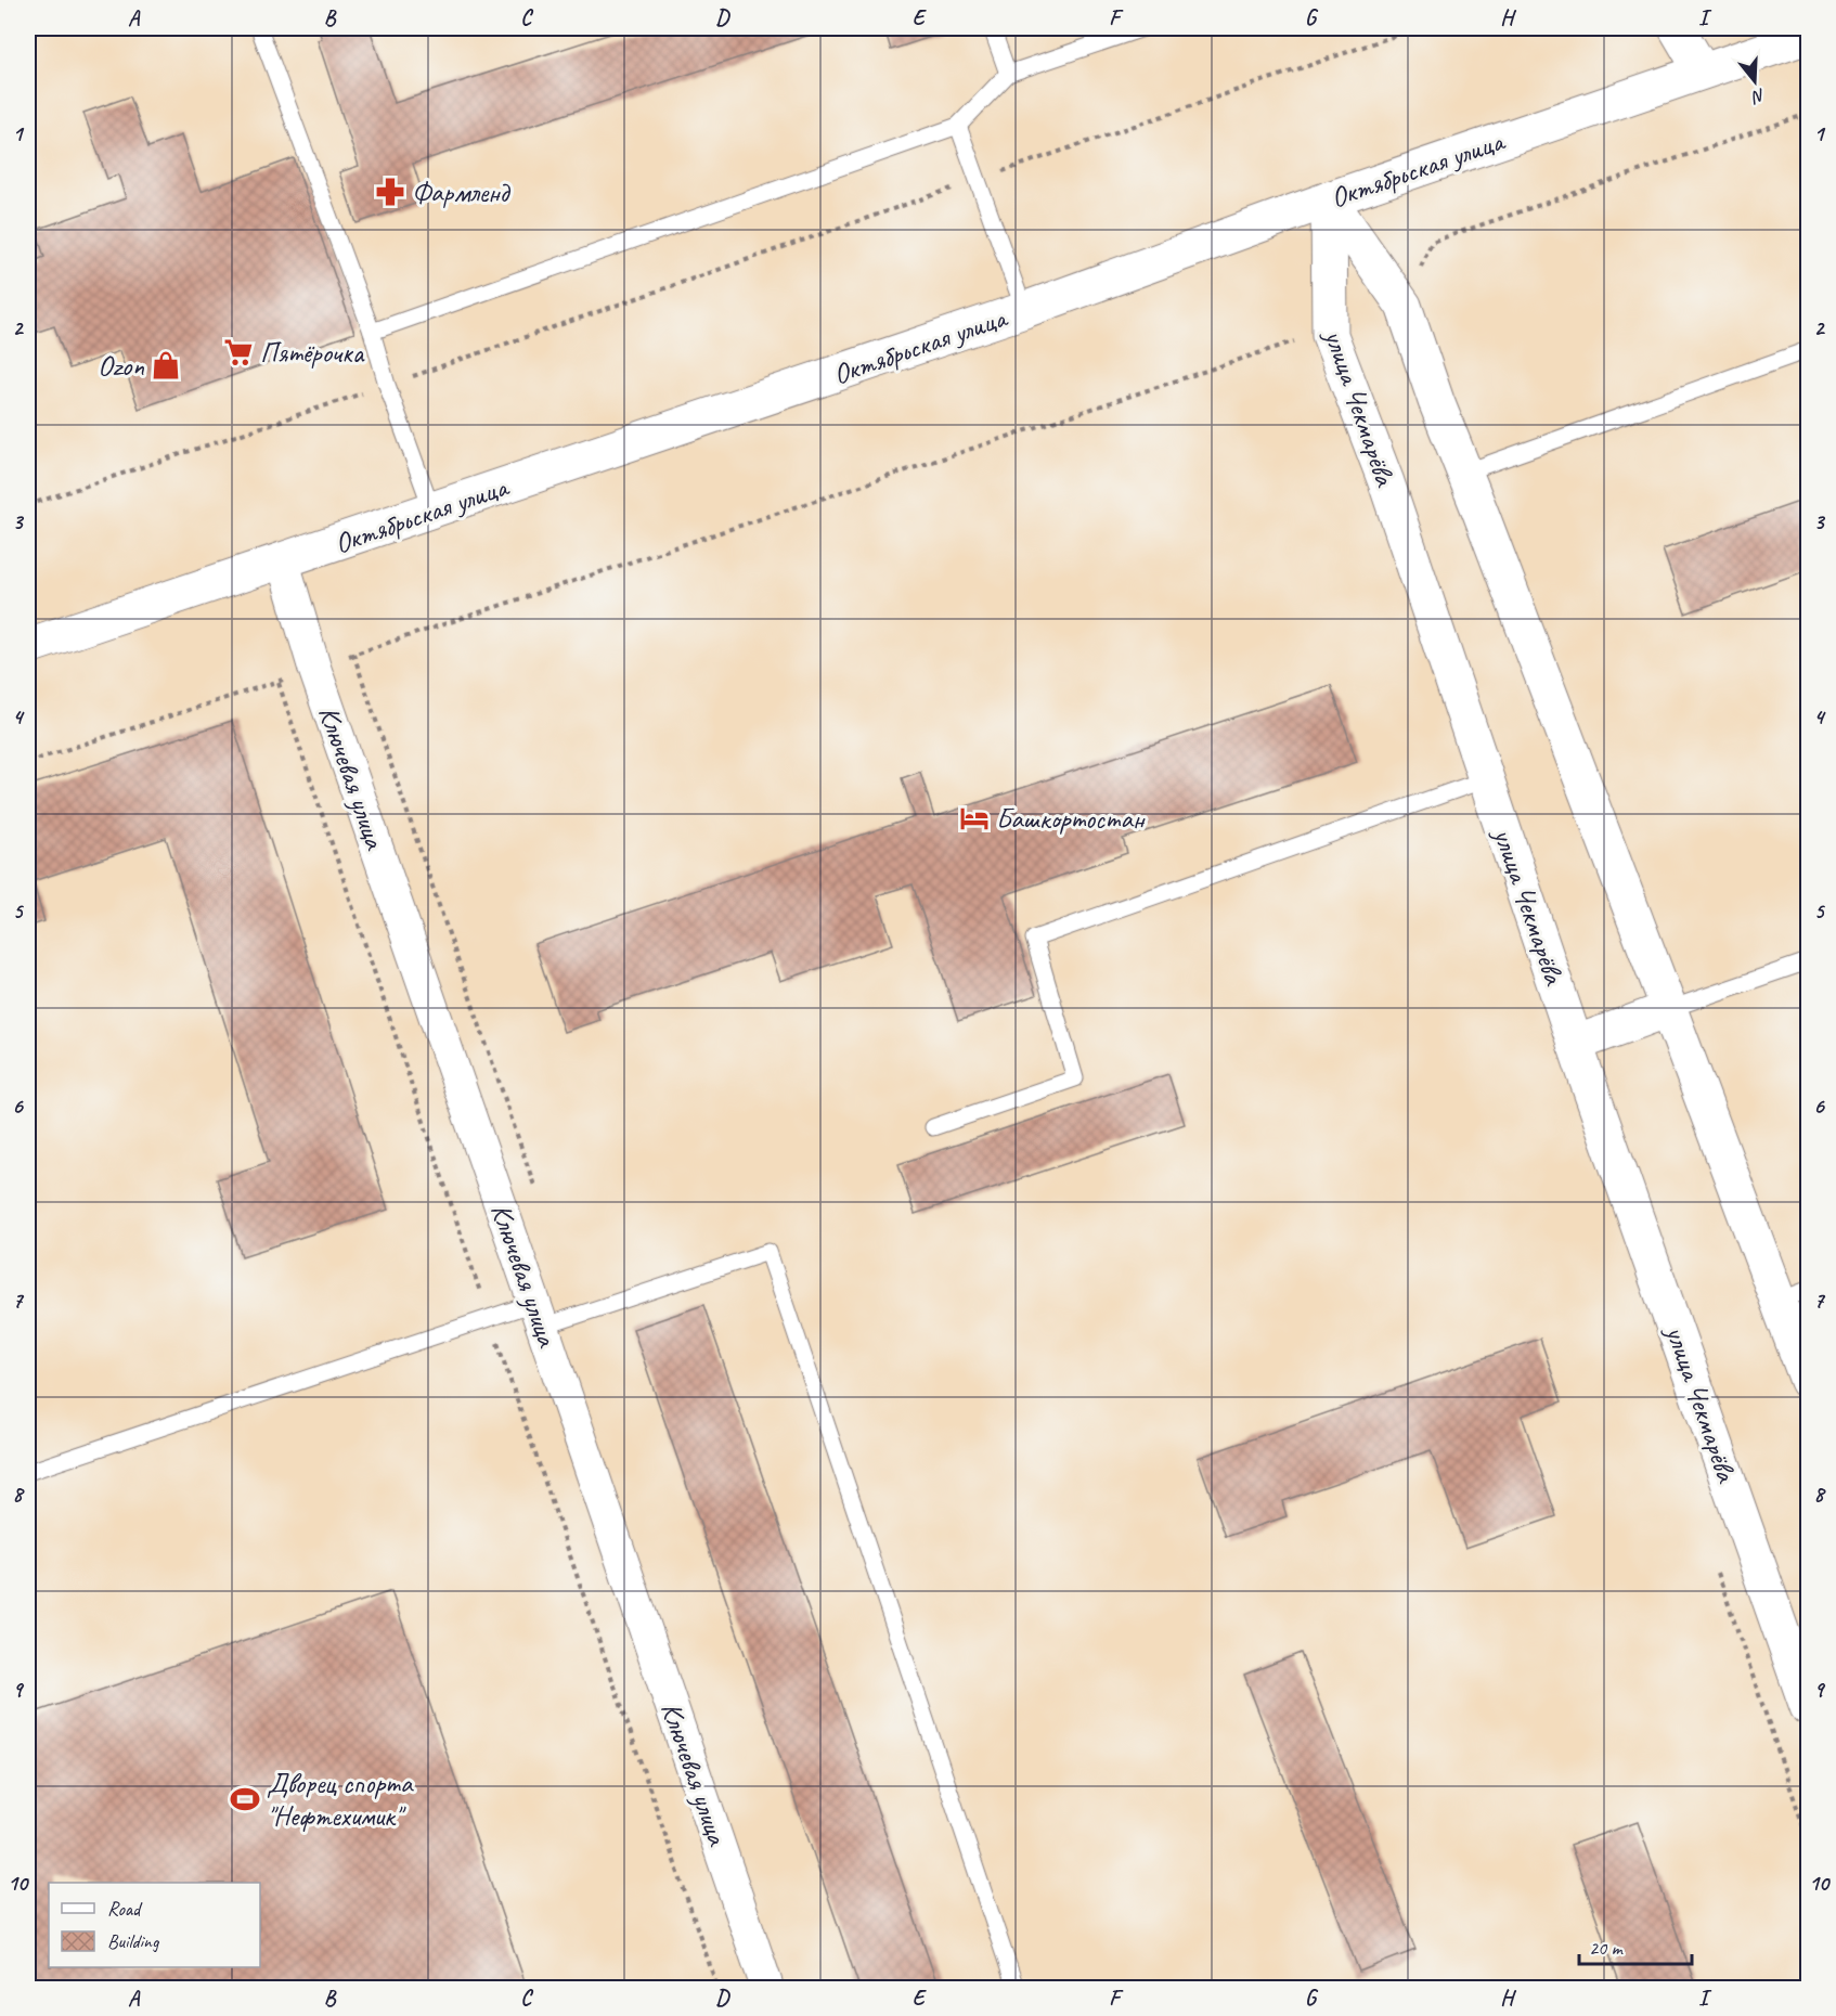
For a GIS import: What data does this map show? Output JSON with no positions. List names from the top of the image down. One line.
{"streets":{"main road":["Октябрьская улица","улица Чекмарёва"],"street":["Ключевая улица"]},"crossings":[["Октябрьская улица","улица Чекмарёва"],["Октябрьская улица","Ключевая улица"]],"places":{"pharmacy":["Фармленд"],"supermarket":["Пятёрочка"],"shop":["Ozon"],"hotel":["Башкортостан"],"sports":["Дворец спорта \"Нефтехимик\""]},"legend":["Road","Building"],"scale_bar":"20 m","north":"bottom","grid":{"columns":["A","B","C","D","E","F","G","H","I"],"rows":["1","2","3","4","5","6","7","8","9","10"]}}
